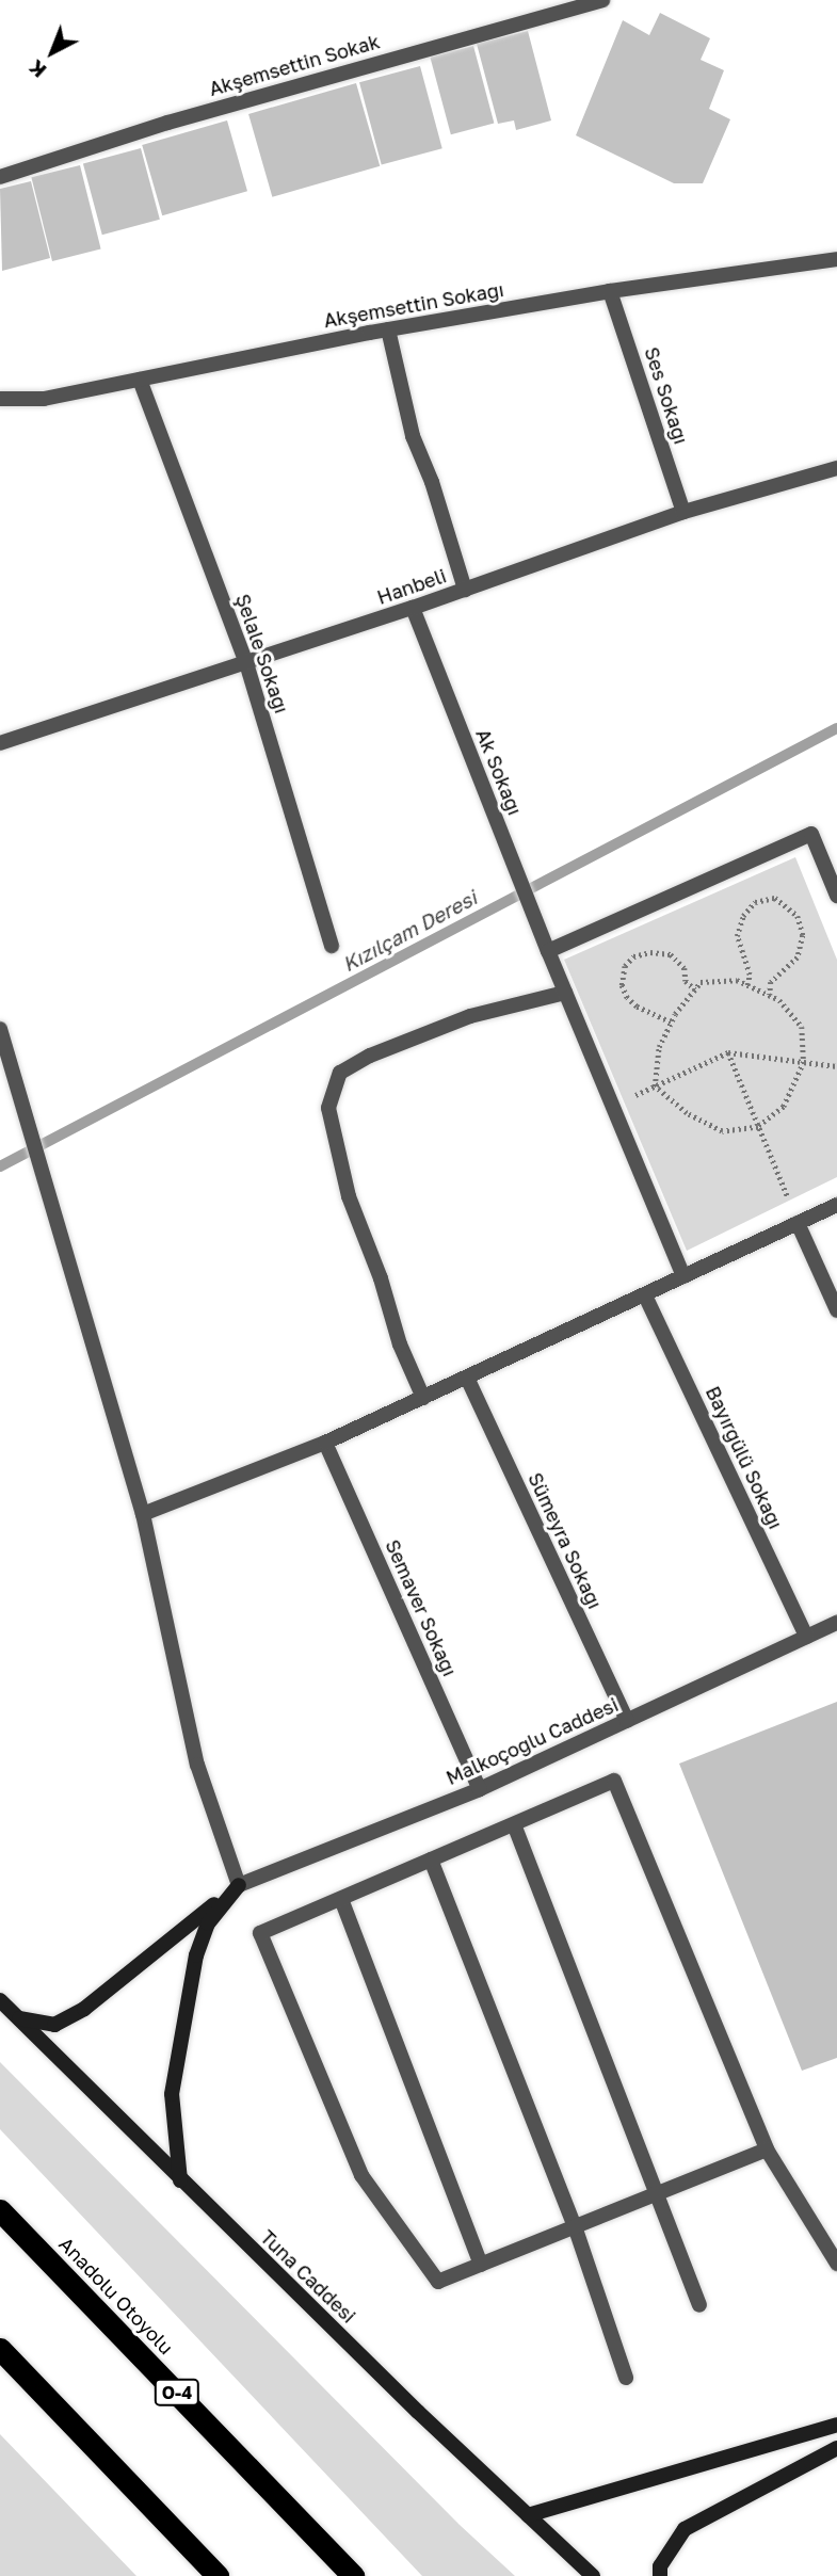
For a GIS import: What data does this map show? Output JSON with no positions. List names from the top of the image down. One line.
{"streets":{"highway":["Anadolu Otoyolu","O-4"],"main road":["Tuna Caddesi"],"street":["Akşemsettin Sokak","Akşemsettin Sokağı","Ses Sokağı","Hanbeli","Şelale Sokağı","Ak Sokağı","Bayırgülü Sokağı","Sümeyra Sokağı","Semaver Sokağı","Malkoçoğlu Caddesi"]},"crossings":[["Akşemsettin Sokağı","Ses Sokağı"],["Akşemsettin Sokağı","Şelale Sokağı"],["Ses Sokağı","Hanbeli"],["Hanbeli","Şelale Sokağı"],["Hanbeli","Ak Sokağı"],["Bayırgülü Sokağı","Malkoçoğlu Caddesi"],["Sümeyra Sokağı","Malkoçoğlu Caddesi"],["Semaver Sokağı","Malkoçoğlu Caddesi"]],"water":["Kızılçam Deresi"],"north":"bottom left"}
